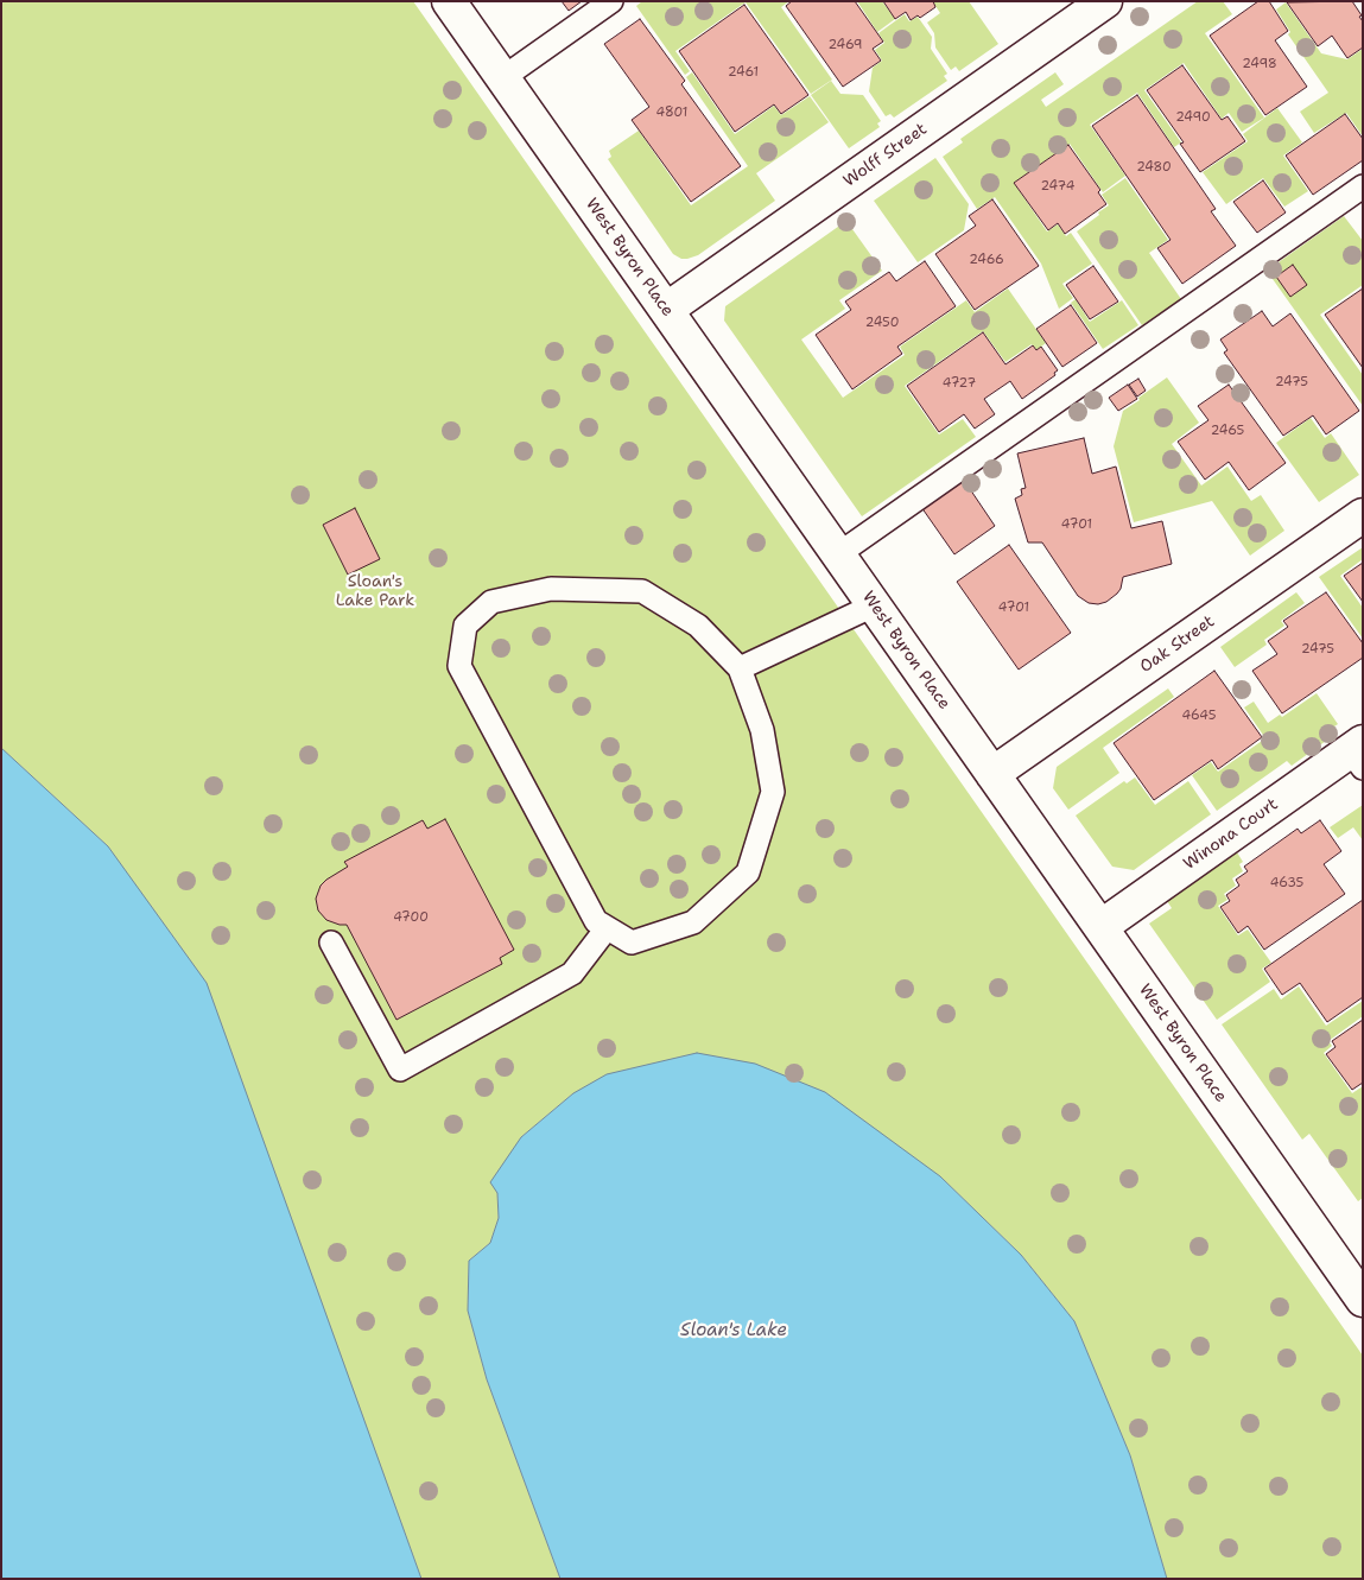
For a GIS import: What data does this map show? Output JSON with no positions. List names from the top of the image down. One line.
{"streets":{"street":["Wolff Street","West Byron Place","Oak Street","Winona Court"]},"crossings":[["Wolff Street","West Byron Place"],["West Byron Place","Oak Street"],["West Byron Place","Winona Court"]],"water":["Sloan's Lake"],"parks":["Sloan's Lake Park"],"house_numbers":["2469","2498","2461","4801","2490","2480","2474","2466","2450","2475","4727","2465","4701","4701","2475","4645","4635","4700"]}
